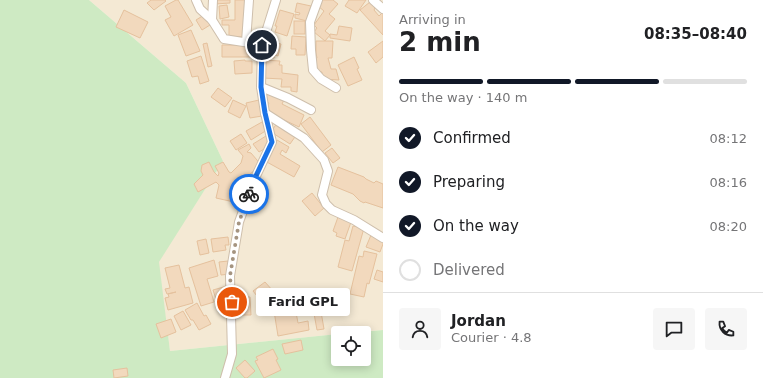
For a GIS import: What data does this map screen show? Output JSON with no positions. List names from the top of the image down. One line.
{"places":["Farid GPL"],"page":{"heading":["2 min","Arriving in","08:35–08:40"],"panel":["Jordan","Courier · 4.8"],"bar":"On the way · 140 m","list":[["Confirmed","08:12"],["Preparing","08:16"],["On the way","08:20"],"Delivered"],"bubble":"Farid GPL"}}
